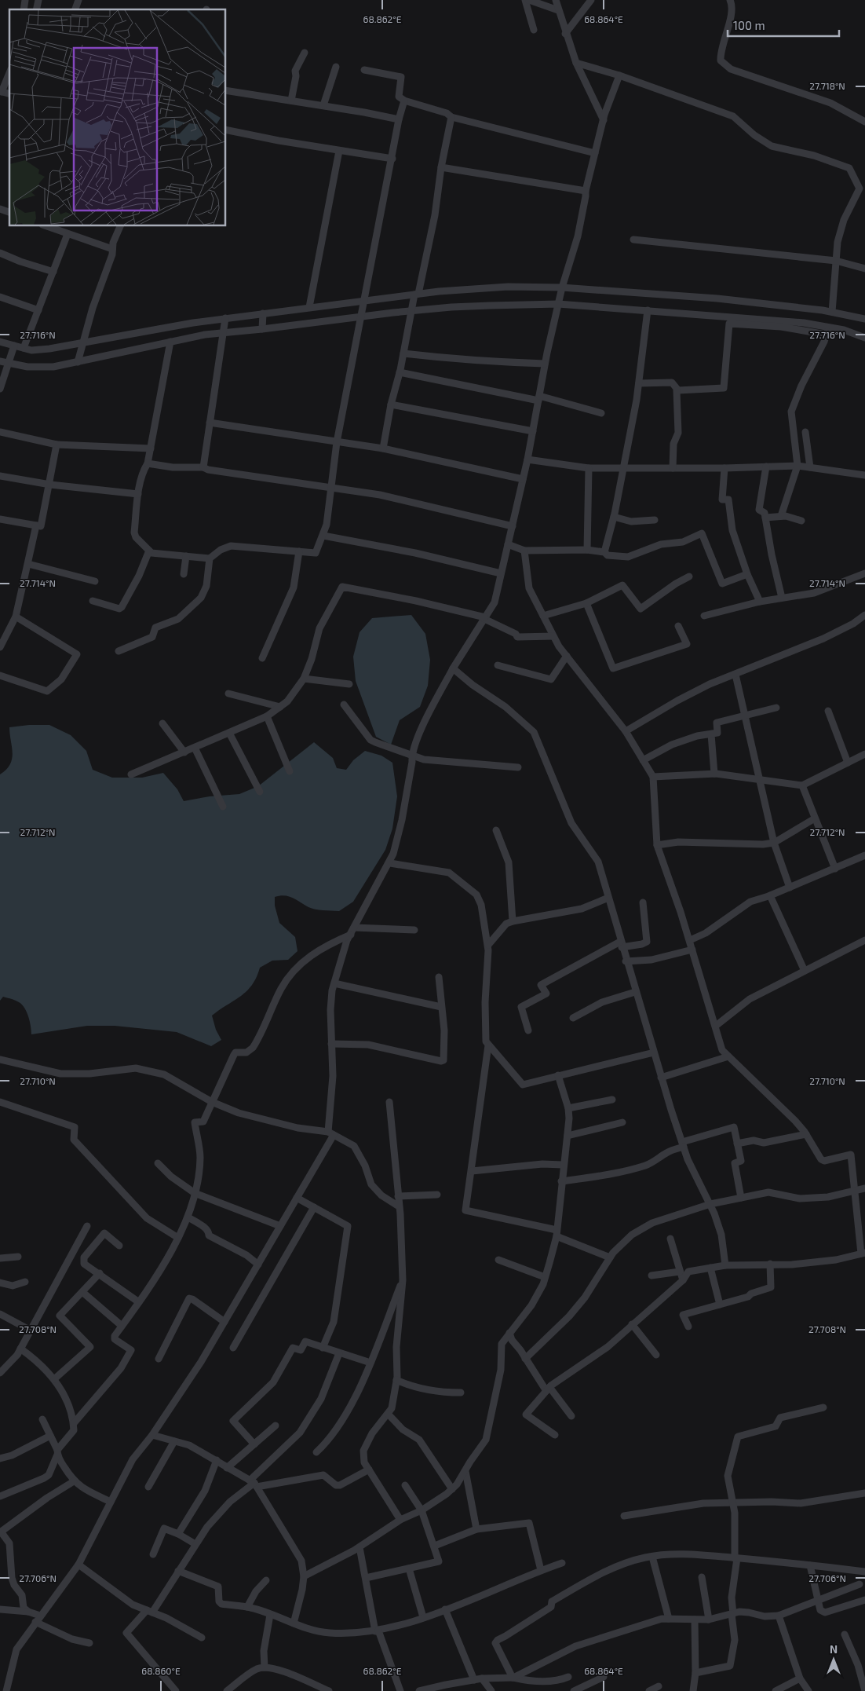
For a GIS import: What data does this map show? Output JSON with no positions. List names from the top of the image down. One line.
{"scale_bar":"100 m","north":"top","coordinates":["68.862°E","68.864°E","27.718°N","27.716°N","27.714°N","27.712°N","27.710°N","27.708°N","27.706°N","68.860°E"]}
